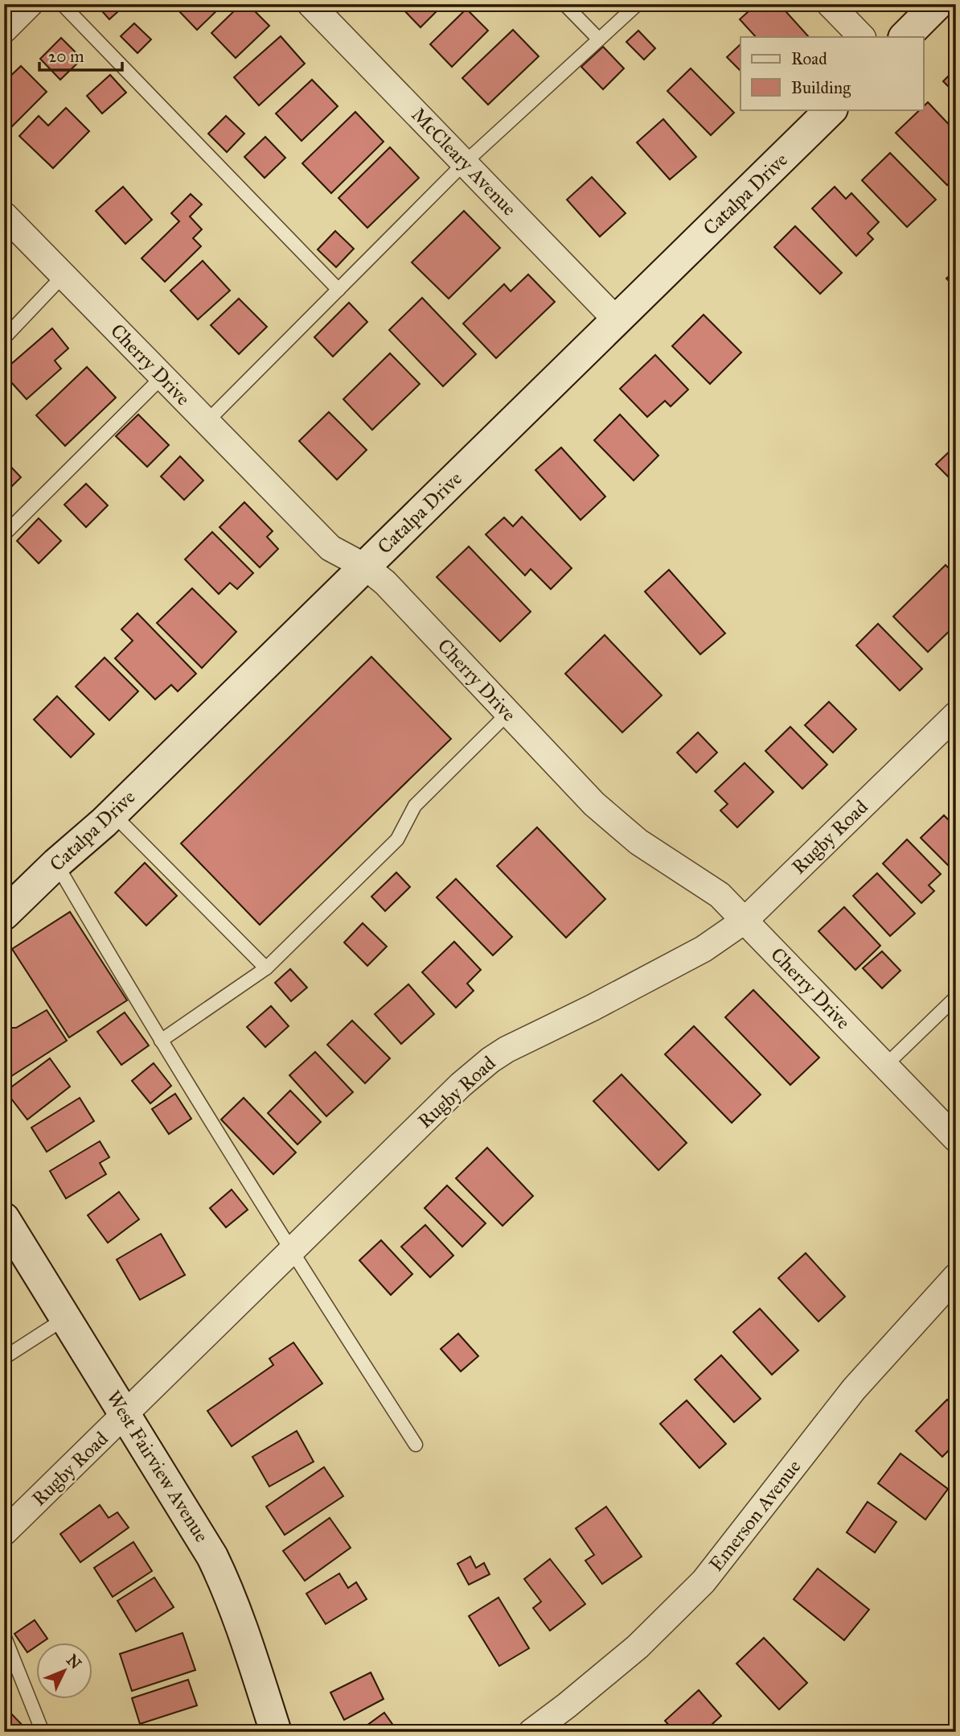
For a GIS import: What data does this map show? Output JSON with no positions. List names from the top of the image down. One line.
{"streets":{"street":["McCleary Avenue","Catalpa Drive","Cherry Drive","Rugby Road","West Fairview Avenue","Emerson Avenue"]},"crossings":[["McCleary Avenue","Catalpa Drive"],["Catalpa Drive","Cherry Drive"],["Cherry Drive","Rugby Road"],["Rugby Road","West Fairview Avenue"]],"legend":["Road","Building"],"scale_bar":"20 m","north":"top right"}
